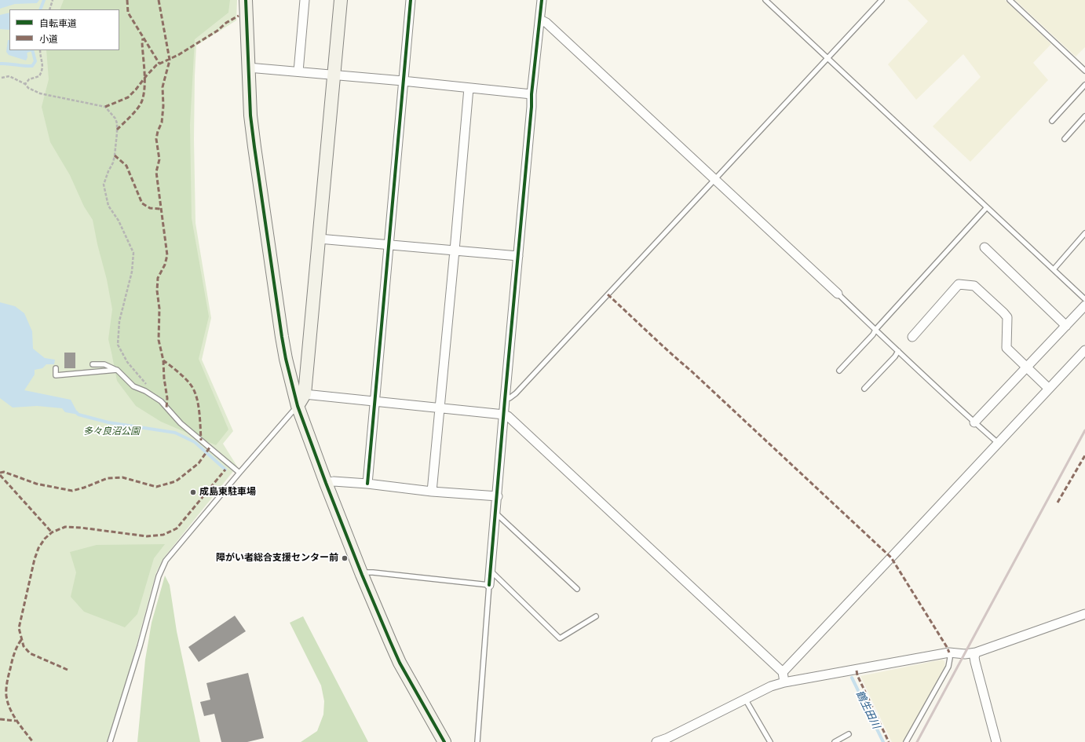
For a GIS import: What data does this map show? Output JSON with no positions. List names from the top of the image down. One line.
{"water":["鶴生田川"],"parks":["多々良沼公園"],"places":["成島東駐車場","障がい者総合支援センター前"],"legend":["自転車道","小道"]}
